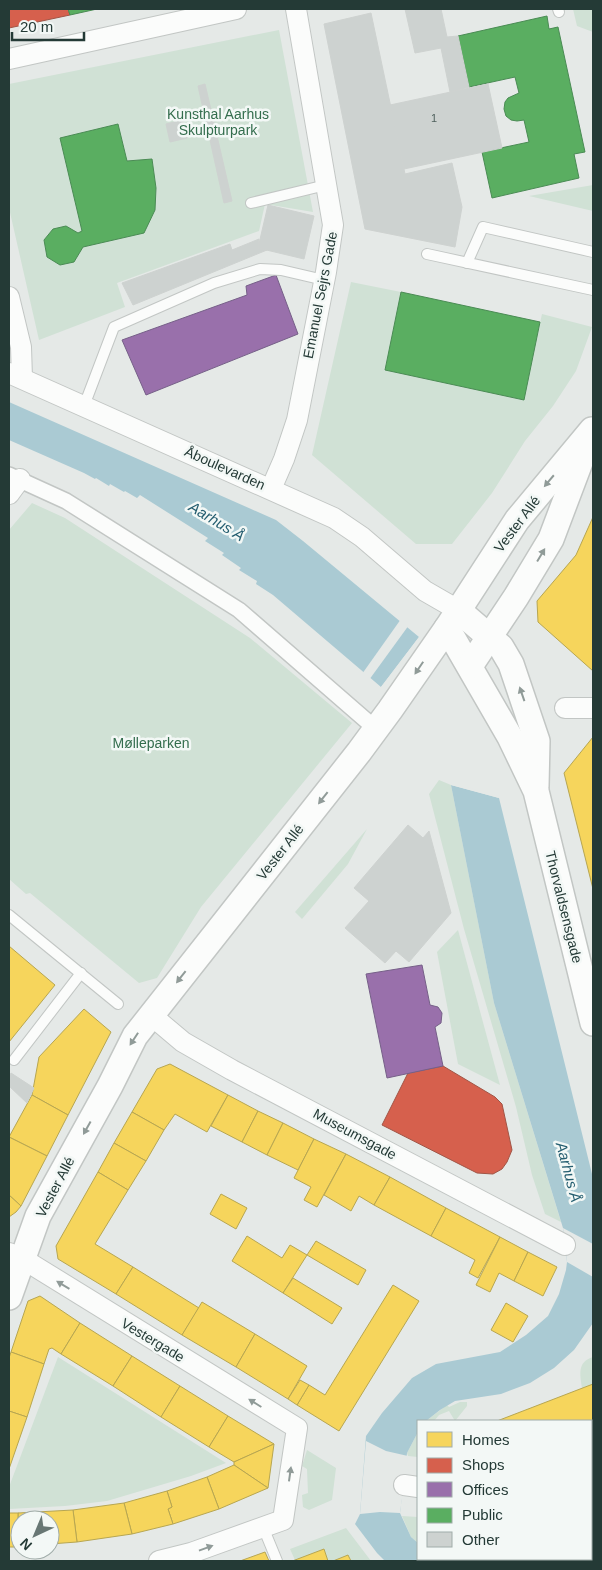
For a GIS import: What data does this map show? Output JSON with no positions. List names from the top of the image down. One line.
{"streets":{"street":["Emanuel Sejrs Gade","Åboulevarden","Vester Allé","Thorvaldsensgade","Museumsgade","Vestergade"]},"crossings":[["Emanuel Sejrs Gade","Åboulevarden"],["Åboulevarden","Vester Allé"],["Åboulevarden","Thorvaldsensgade"],["Vester Allé","Thorvaldsensgade"],["Vester Allé","Museumsgade"],["Vester Allé","Vestergade"]],"one_way":["Vestergade"],"water":["Aarhus Å"],"parks":["Kunsthal Aarhus Skulpturpark","Mølleparken"],"house_numbers":["1"],"legend":["Homes","Shops","Offices","Public","Other"],"scale_bar":"20 m","north":"bottom left"}
